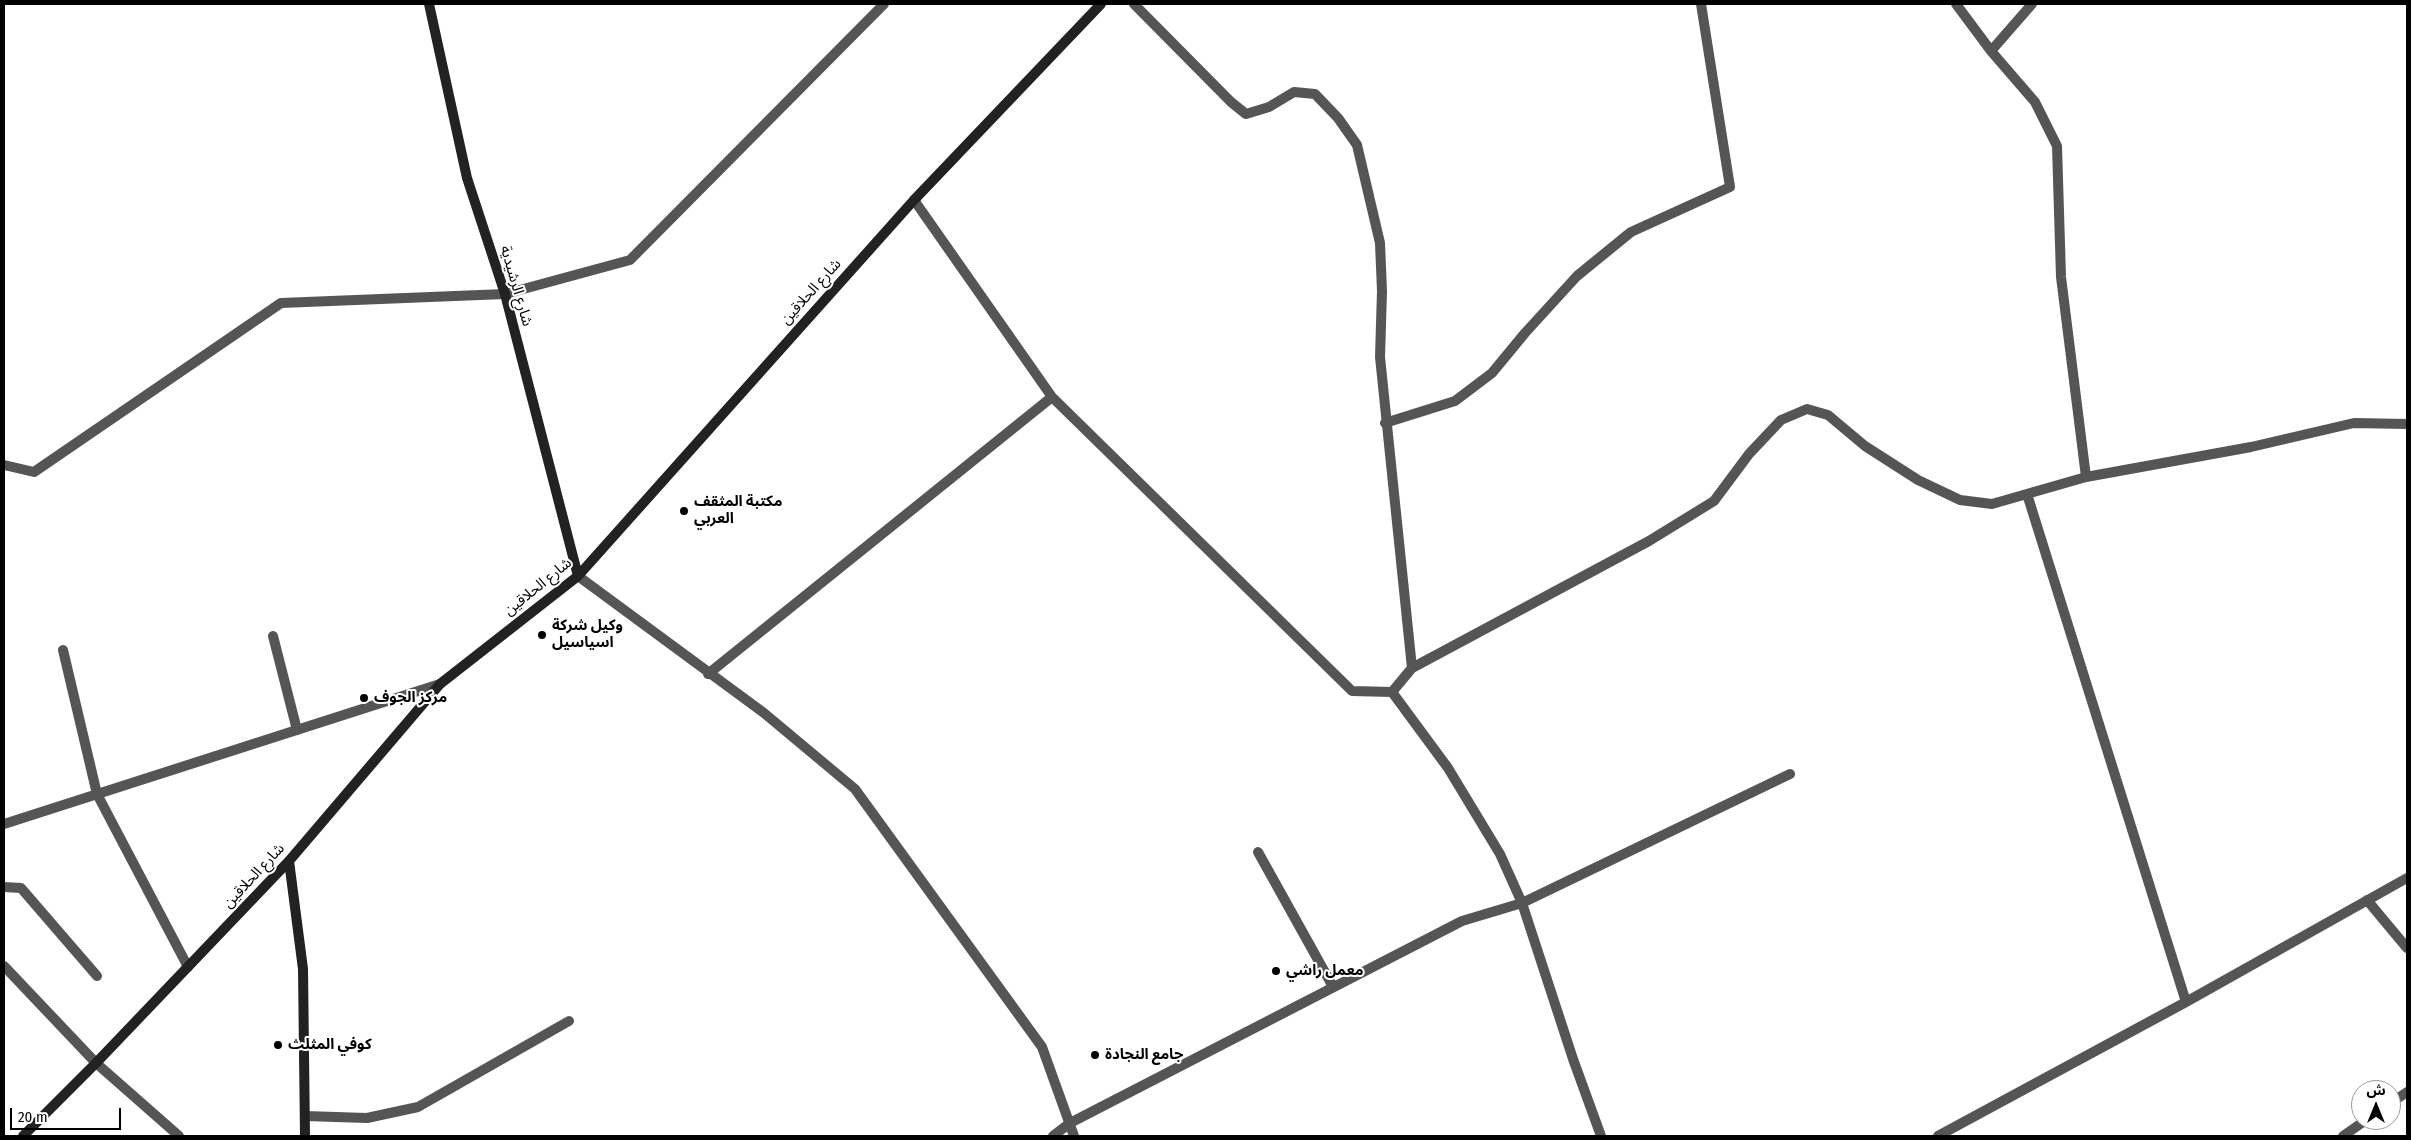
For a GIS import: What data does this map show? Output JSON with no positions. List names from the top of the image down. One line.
{"streets":{"main road":["شارع الرشيدية","شارع الحلاقين"]},"crossings":[["شارع الرشيدية","شارع الحلاقين"]],"places":["مكتبة المثقف العربي","وكيل شركة اسياسيل","مركز الجوف","معمل راشي","كوفي المثلث","جامع النجادة"],"scale_bar":"20 m","north":"top"}
